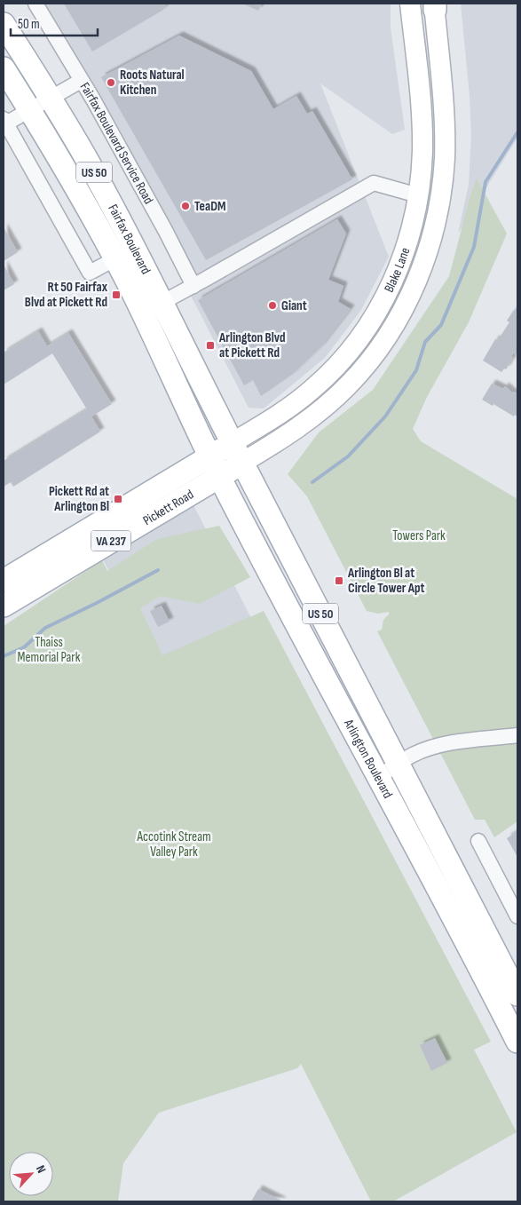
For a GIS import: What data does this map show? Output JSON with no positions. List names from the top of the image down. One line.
{"streets":{"main road":["US 50","Fairfax Boulevard","Blake Lane","Pickett Road","VA 237","Arlington Boulevard"],"street":["Fairfax Boulevard Service Road"]},"crossings":[["Fairfax Boulevard","Blake Lane"],["Fairfax Boulevard","Pickett Road"],["Fairfax Boulevard","Arlington Boulevard"],["Blake Lane","Pickett Road"],["Blake Lane","Arlington Boulevard"],["Pickett Road","Arlington Boulevard"]],"parks":["Towers Park","Thaiss Memorial Park","Accotink Stream Valley Park"],"places":{"other":["Roots Natural Kitchen","TeaDM","Giant"],"transit":["Rt 50 Fairfax Blvd at Pickett Rd","Arlington Blvd at Pickett Rd","Pickett Rd at Arlington Bl","Arlington Bl at Circle Tower Apt"]},"scale_bar":"50 m","north":"top right"}
